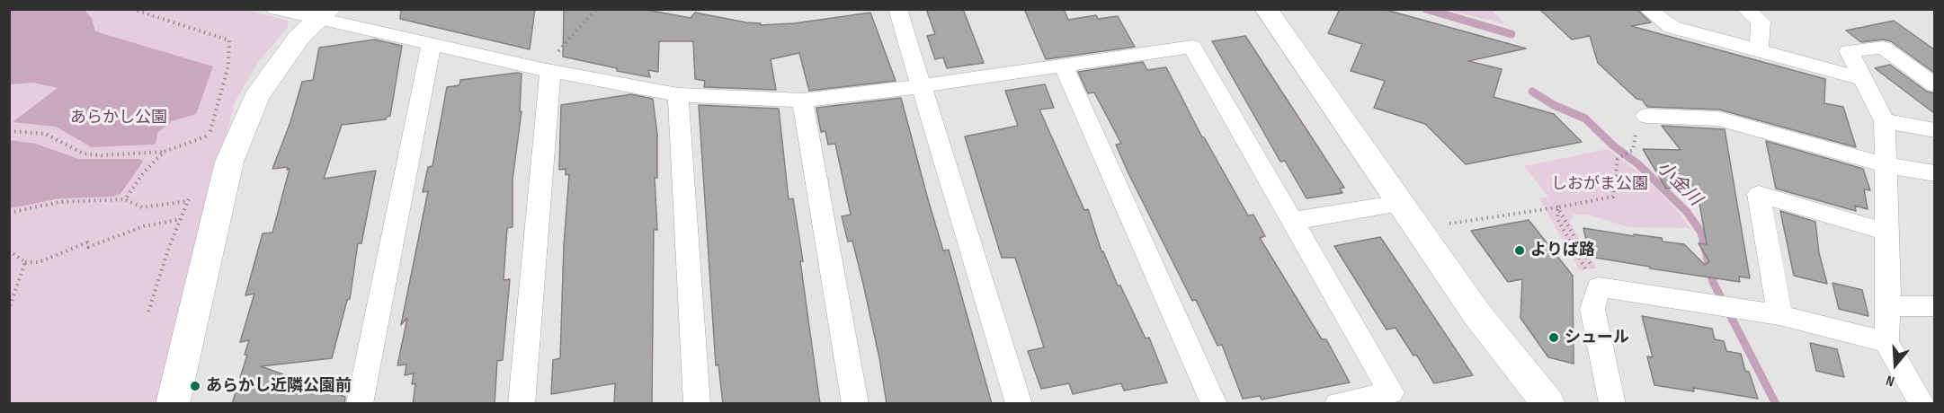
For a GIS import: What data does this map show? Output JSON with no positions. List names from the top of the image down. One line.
{"water":["小金川"],"parks":["あらかし公園","しおがま公園"],"places":["よりば路","シュール","あらかし近隣公園前"],"north":"bottom"}
